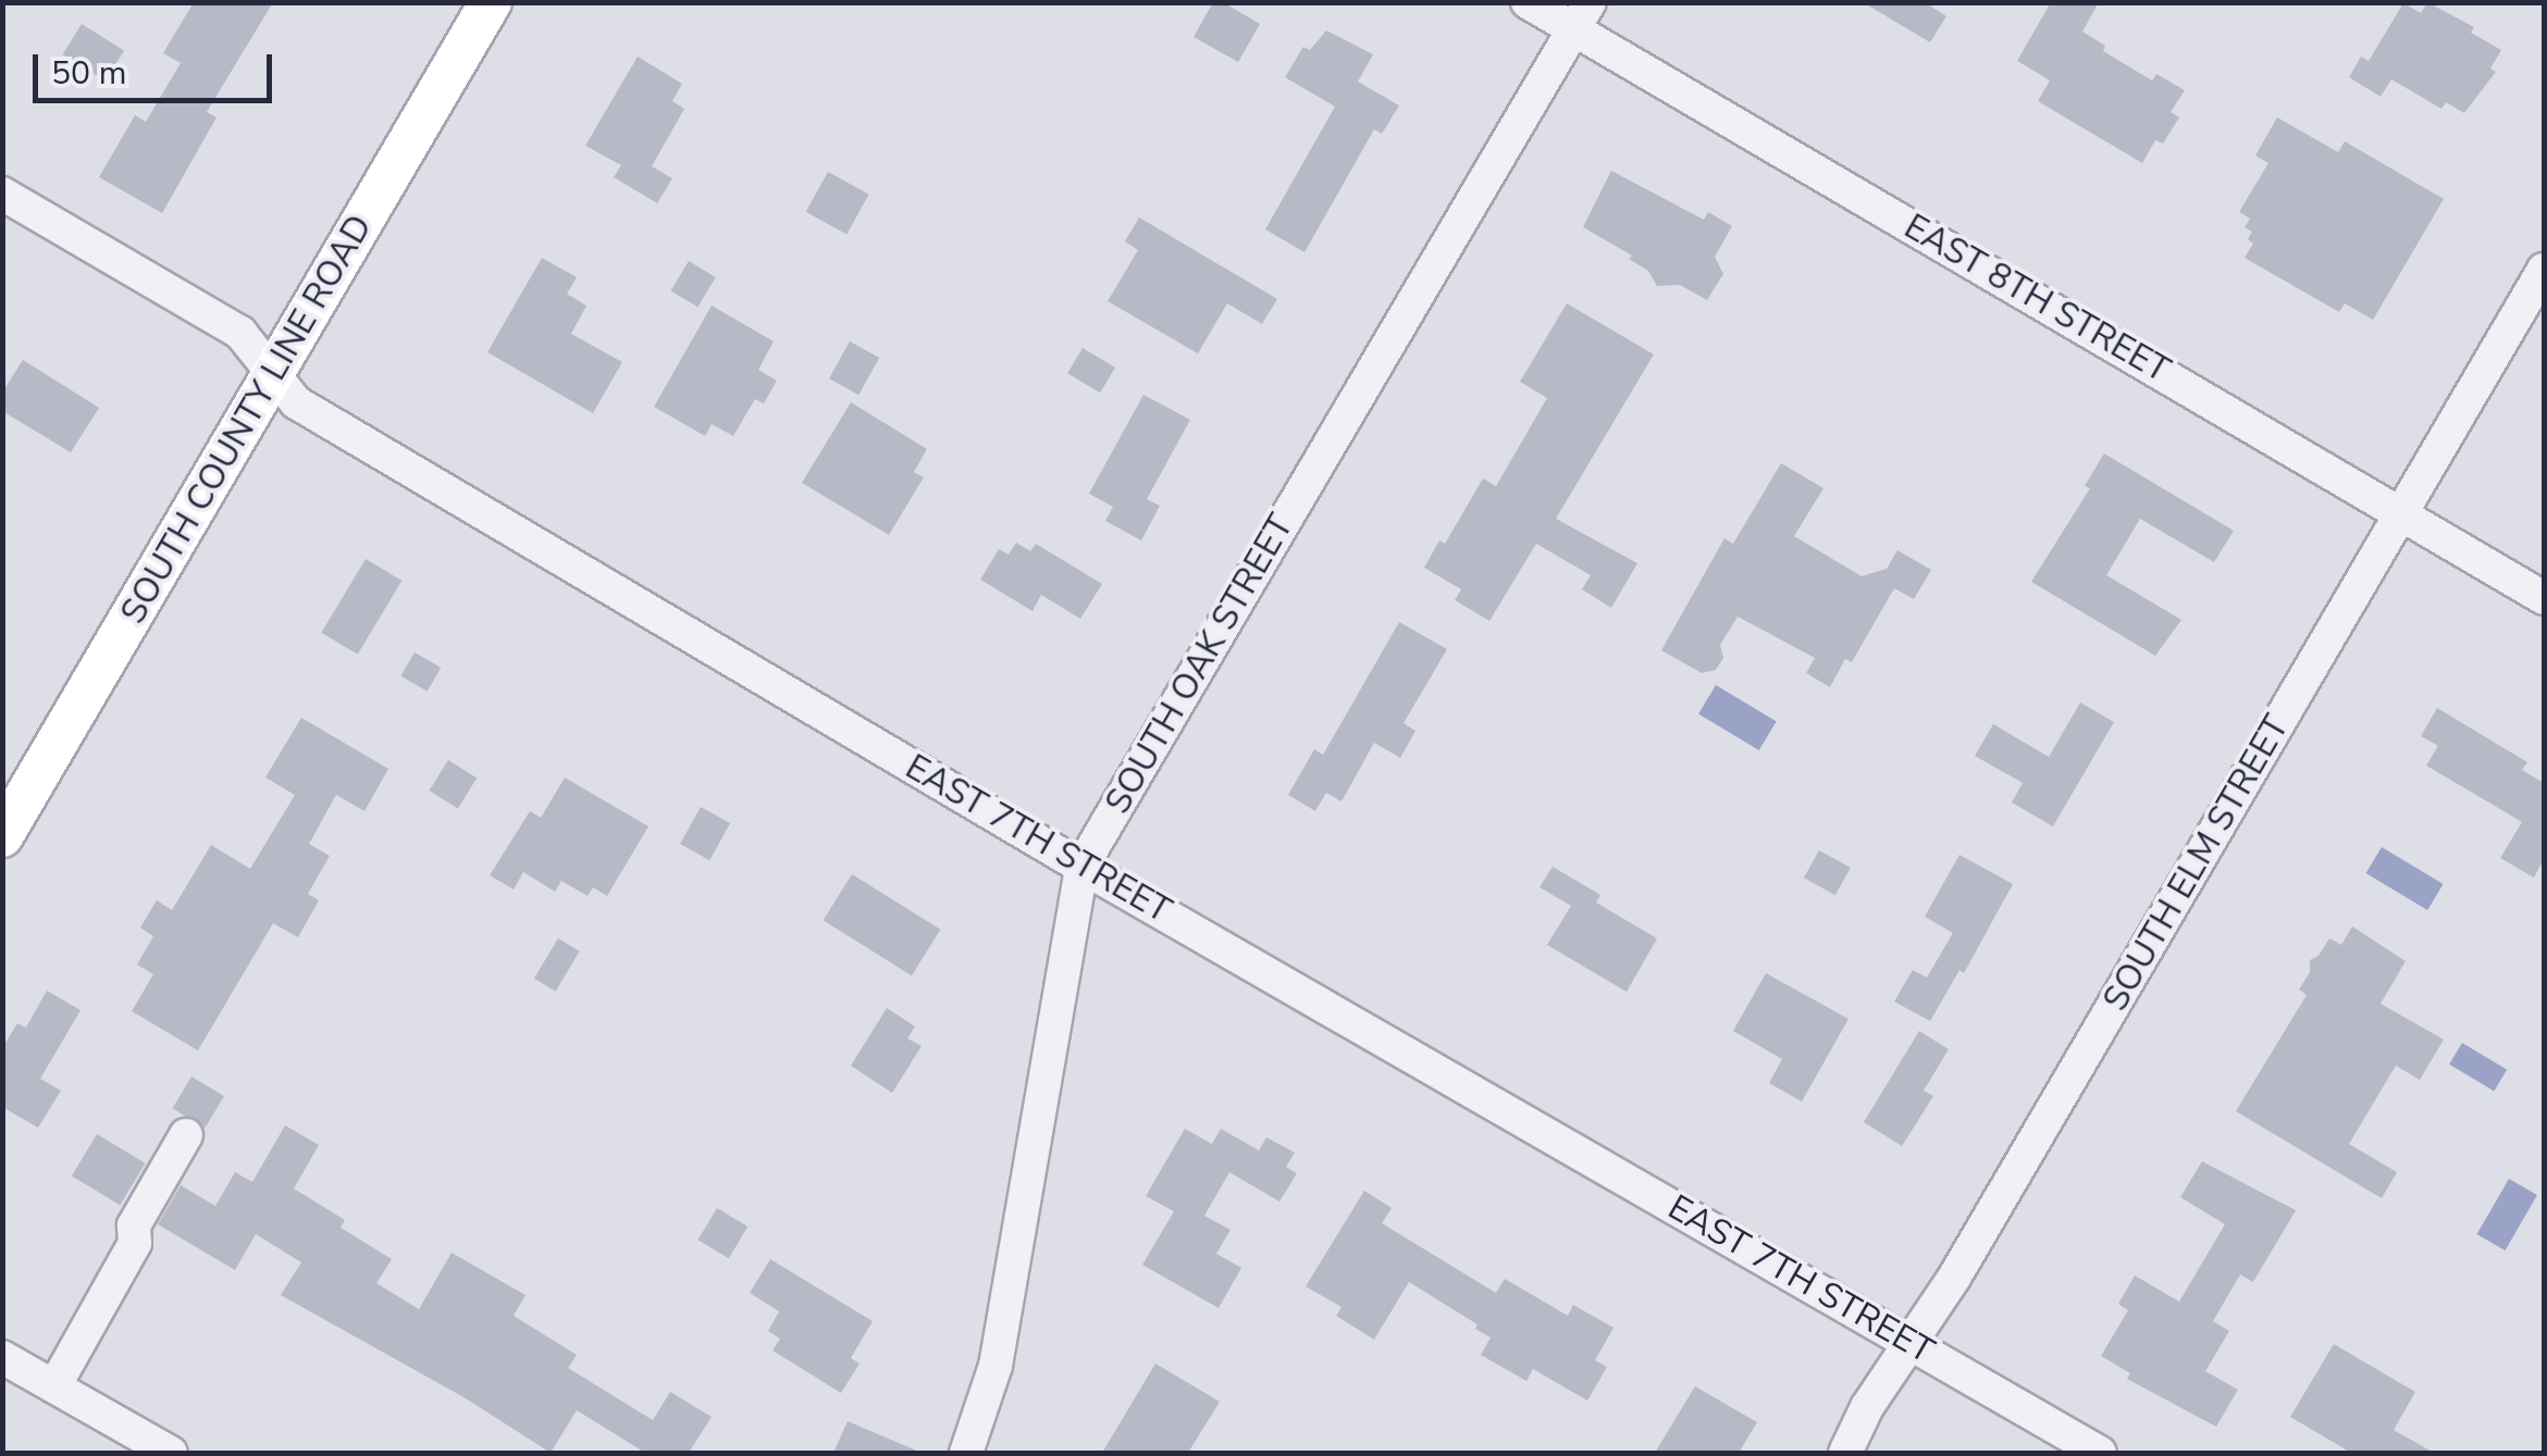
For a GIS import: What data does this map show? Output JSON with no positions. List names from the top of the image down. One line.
{"streets":{"main road":["SOUTH COUNTY LINE ROAD"],"street":["EAST 8TH STREET","SOUTH OAK STREET","EAST 7TH STREET","SOUTH ELM STREET"]},"crossings":[["EAST 8TH STREET","SOUTH OAK STREET"],["EAST 8TH STREET","SOUTH ELM STREET"],["SOUTH COUNTY LINE ROAD","EAST 7TH STREET"],["SOUTH OAK STREET","EAST 7TH STREET"],["EAST 7TH STREET","SOUTH ELM STREET"]],"scale_bar":"50 m"}
